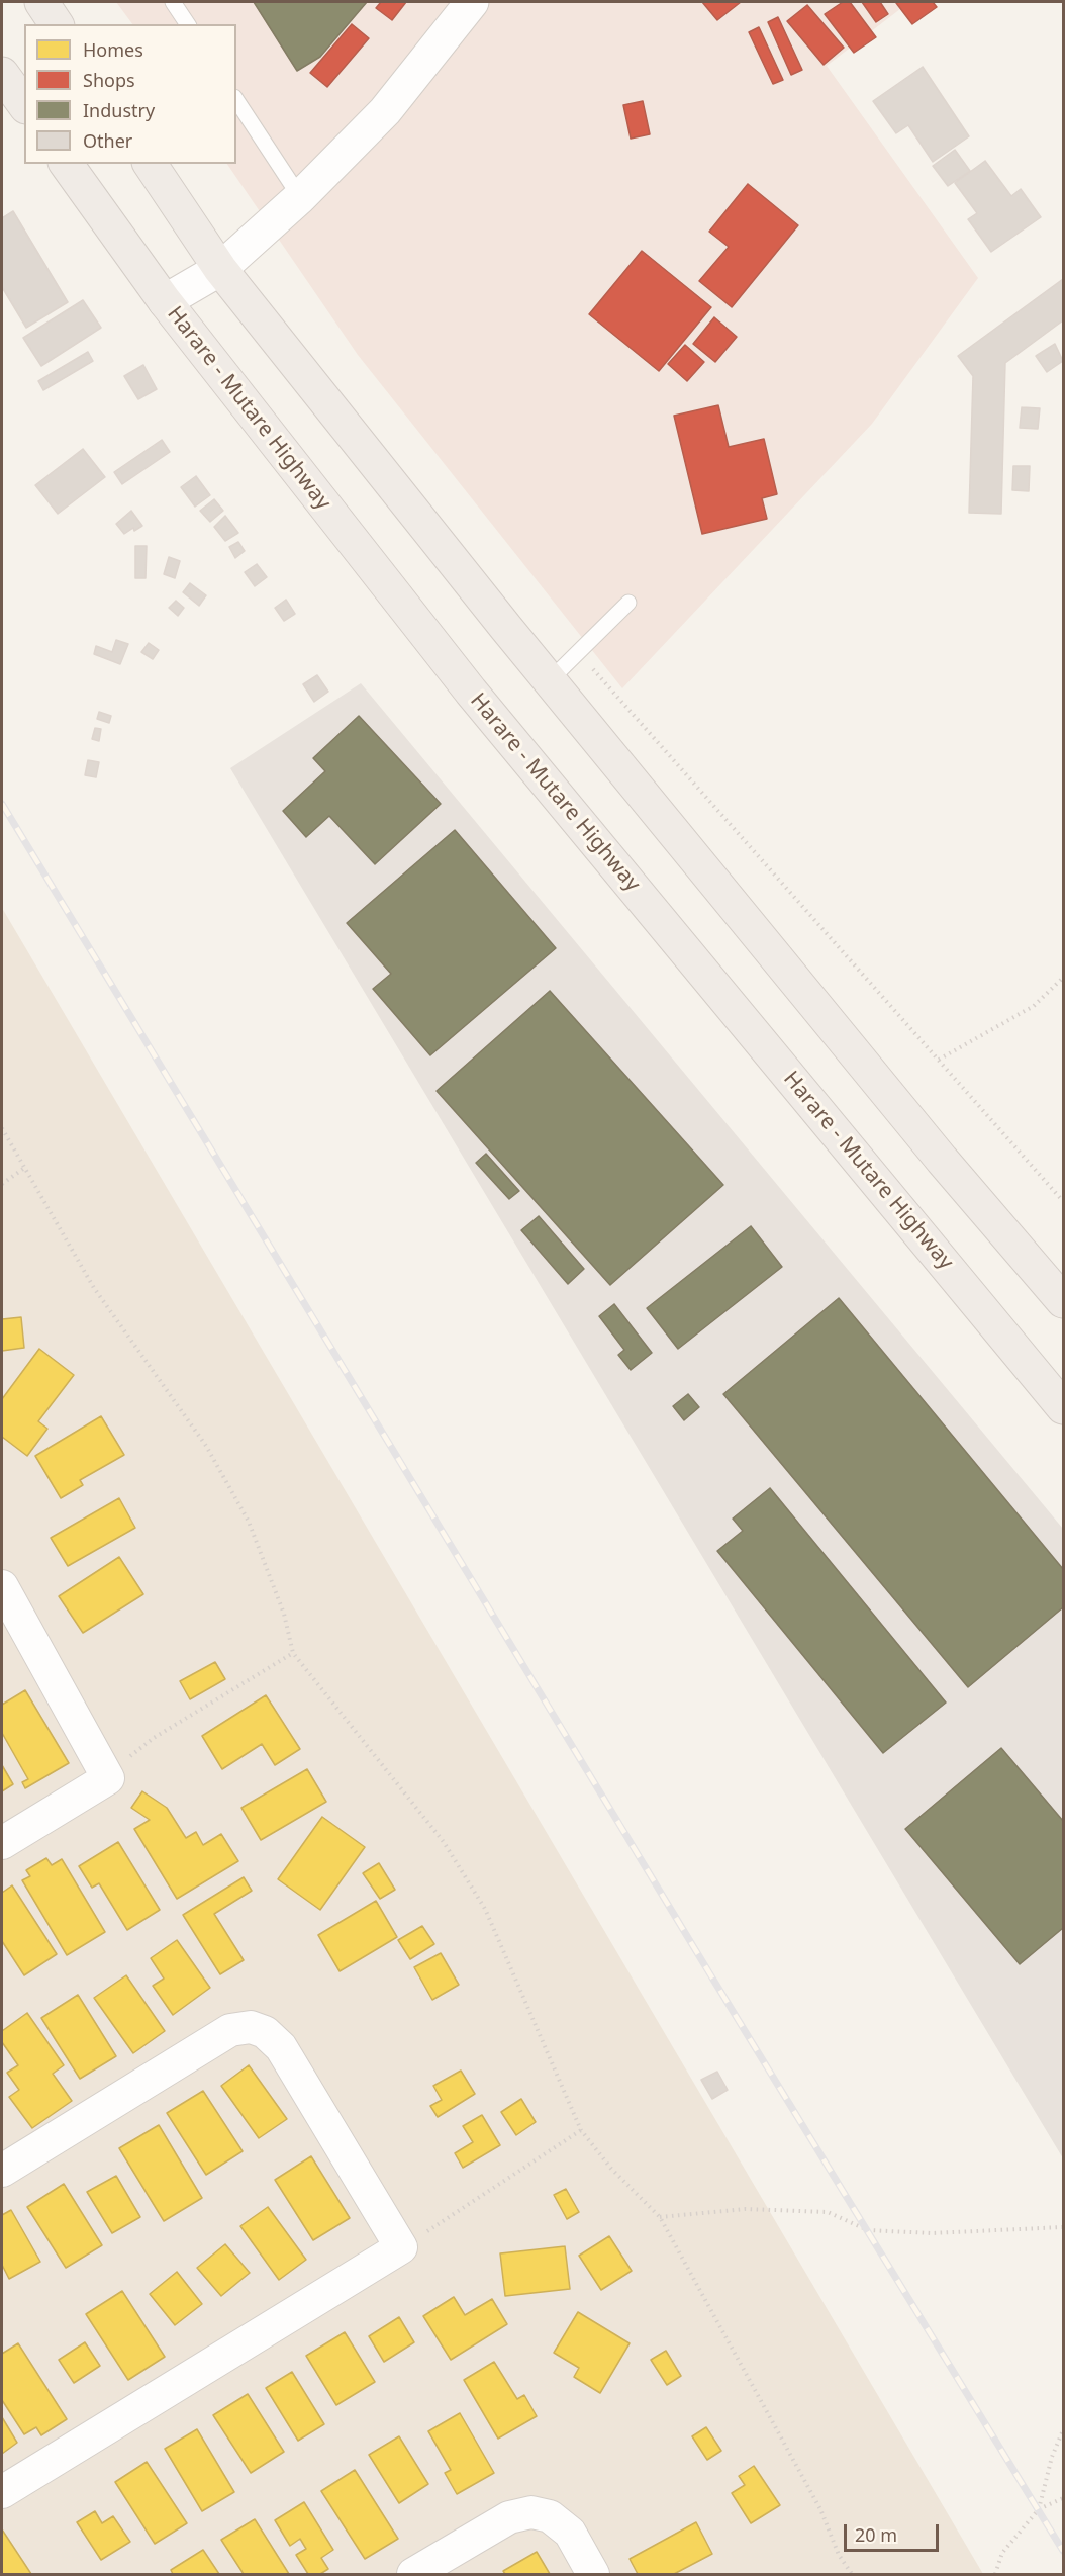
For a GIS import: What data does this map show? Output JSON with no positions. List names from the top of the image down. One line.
{"streets":{"highway":["Harare - Mutare Highway"]},"legend":["Homes","Shops","Industry","Other"],"scale_bar":"20 m"}
